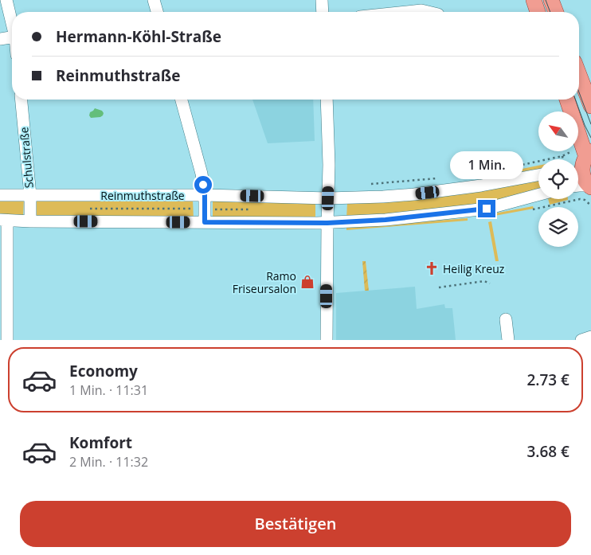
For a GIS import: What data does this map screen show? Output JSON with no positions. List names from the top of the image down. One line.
{"streets":{"street":["Schulstraße","Reinmuthstraße"]},"crossings":[["Schulstraße","Reinmuthstraße"]],"places":{"church":["Heilig Kreuz"],"shop":["Ramo Friseursalon"]},"north":"top left","page":{"banner":["Hermann-Köhl-Straße","Reinmuthstraße"],"bubble":"1 Min.","list":[{"name":"Economy","note":"1 Min. · 11:31","value":"2.73 €"},{"name":"Komfort","note":"2 Min. · 11:32","value":"3.68 €"}],"buttons":"Bestätigen"}}
